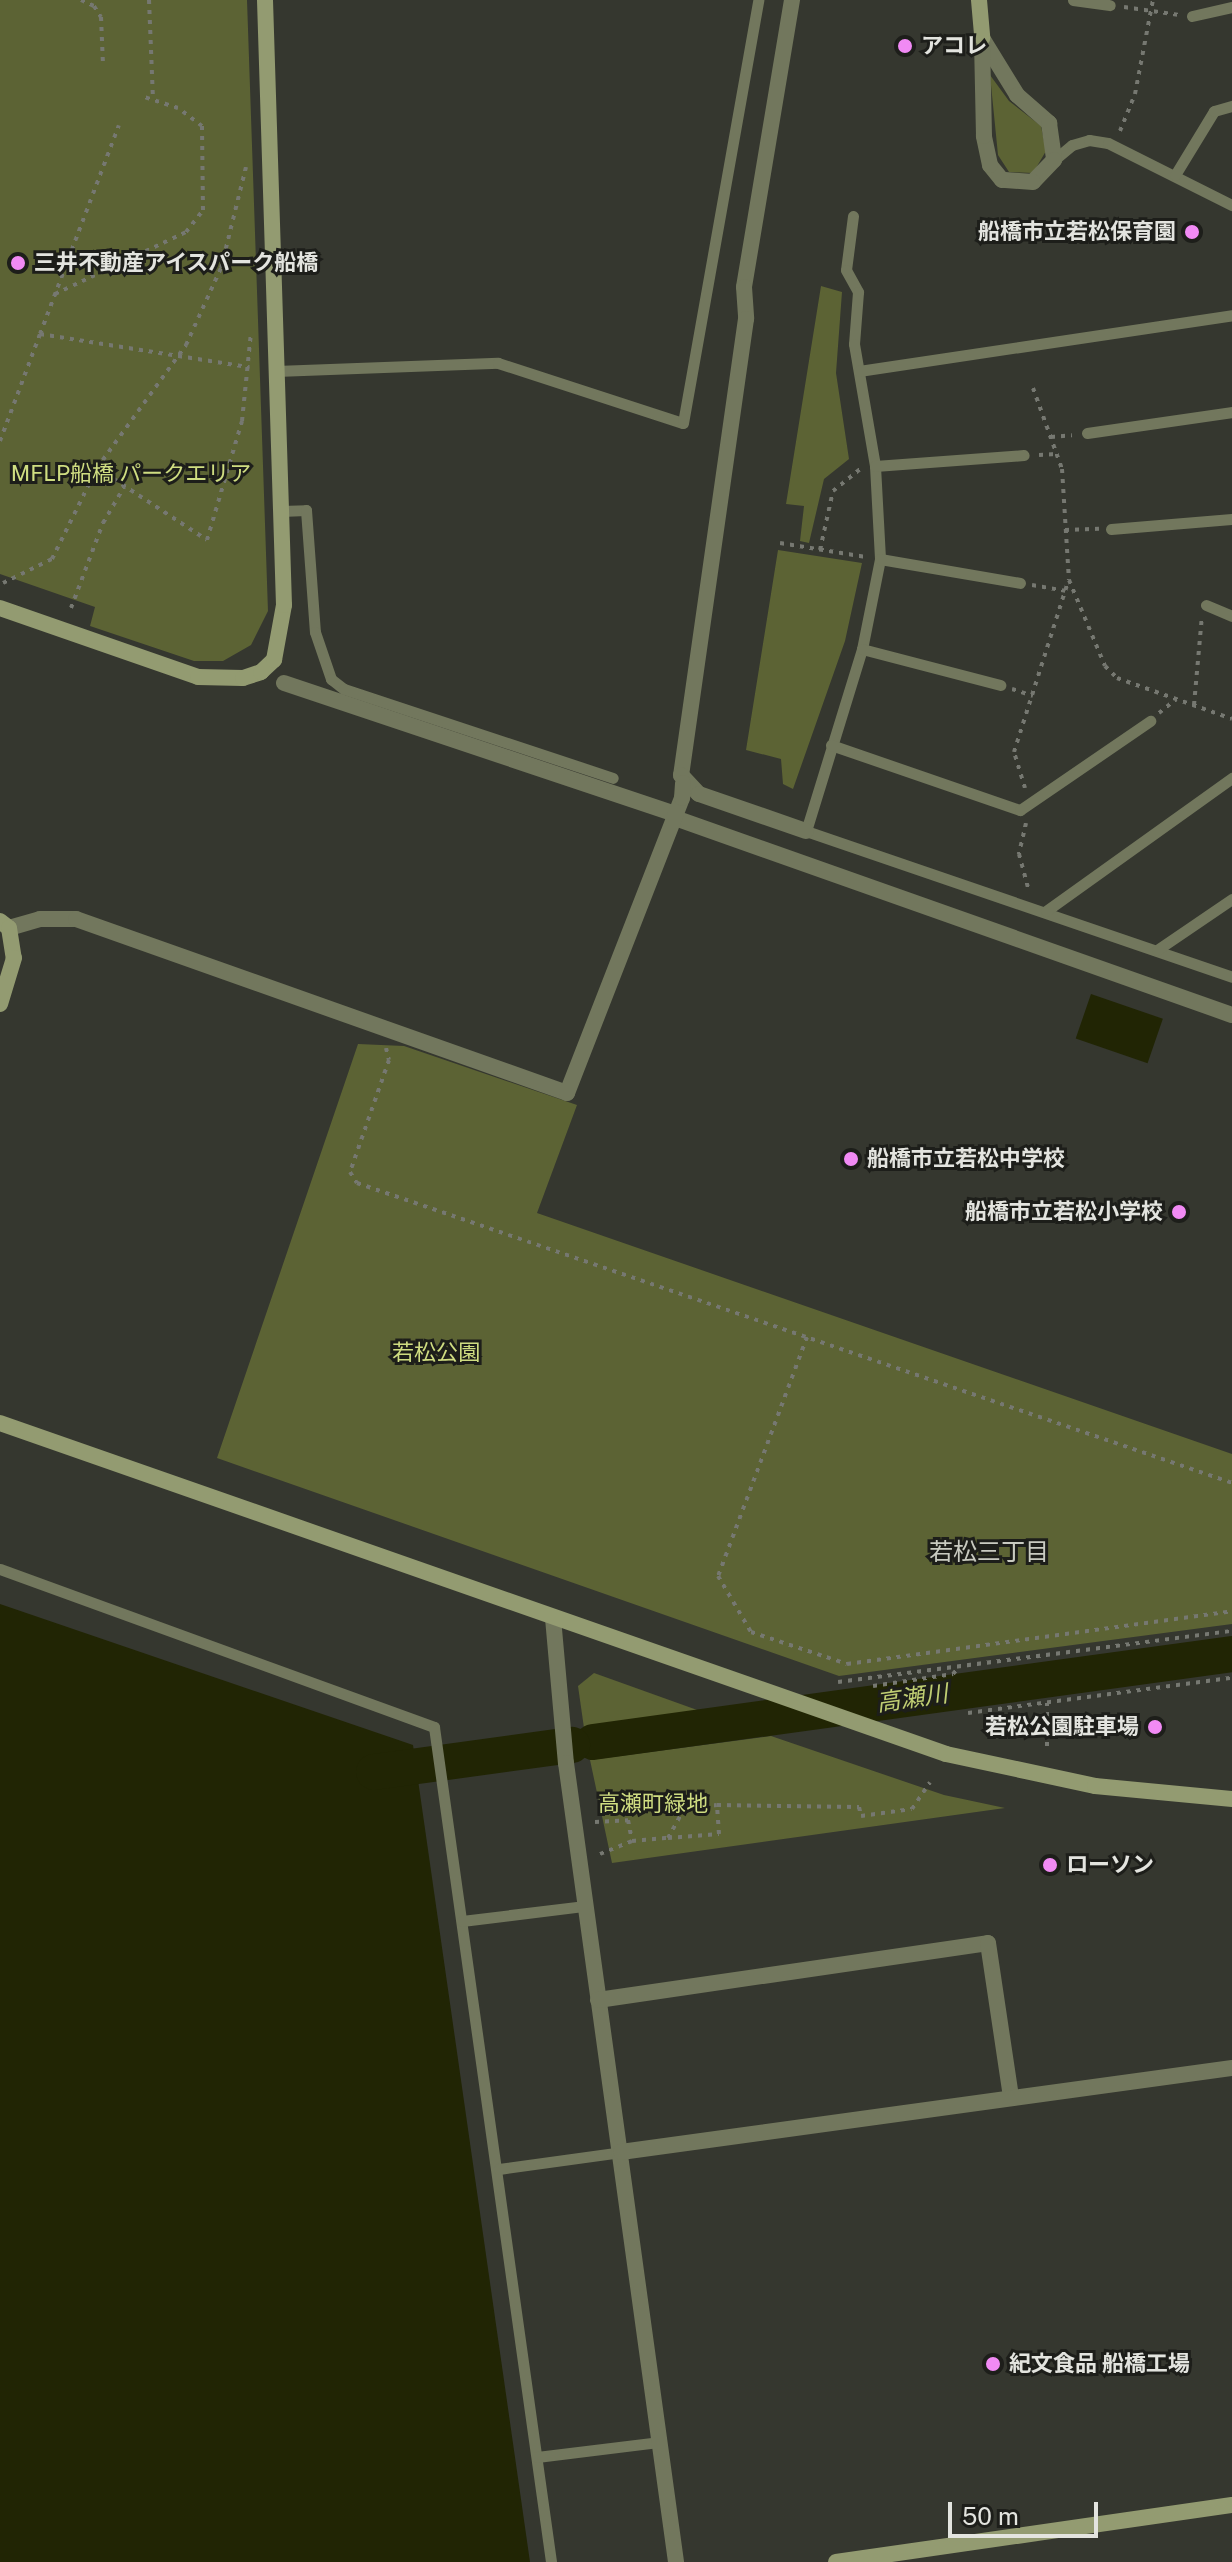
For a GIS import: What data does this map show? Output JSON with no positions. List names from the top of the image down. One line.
{"districts":["若松三丁目"],"water":["高瀬川"],"parks":["MFLP船橋 パークエリア","若松公園","高瀬町緑地"],"places":["アコレ","船橋市立若松保育園","三井不動産アイスパーク船橋","船橋市立若松中学校","船橋市立若松小学校","若松公園駐車場","ローソン","紀文食品 船橋工場"],"scale_bar":"50 m"}
